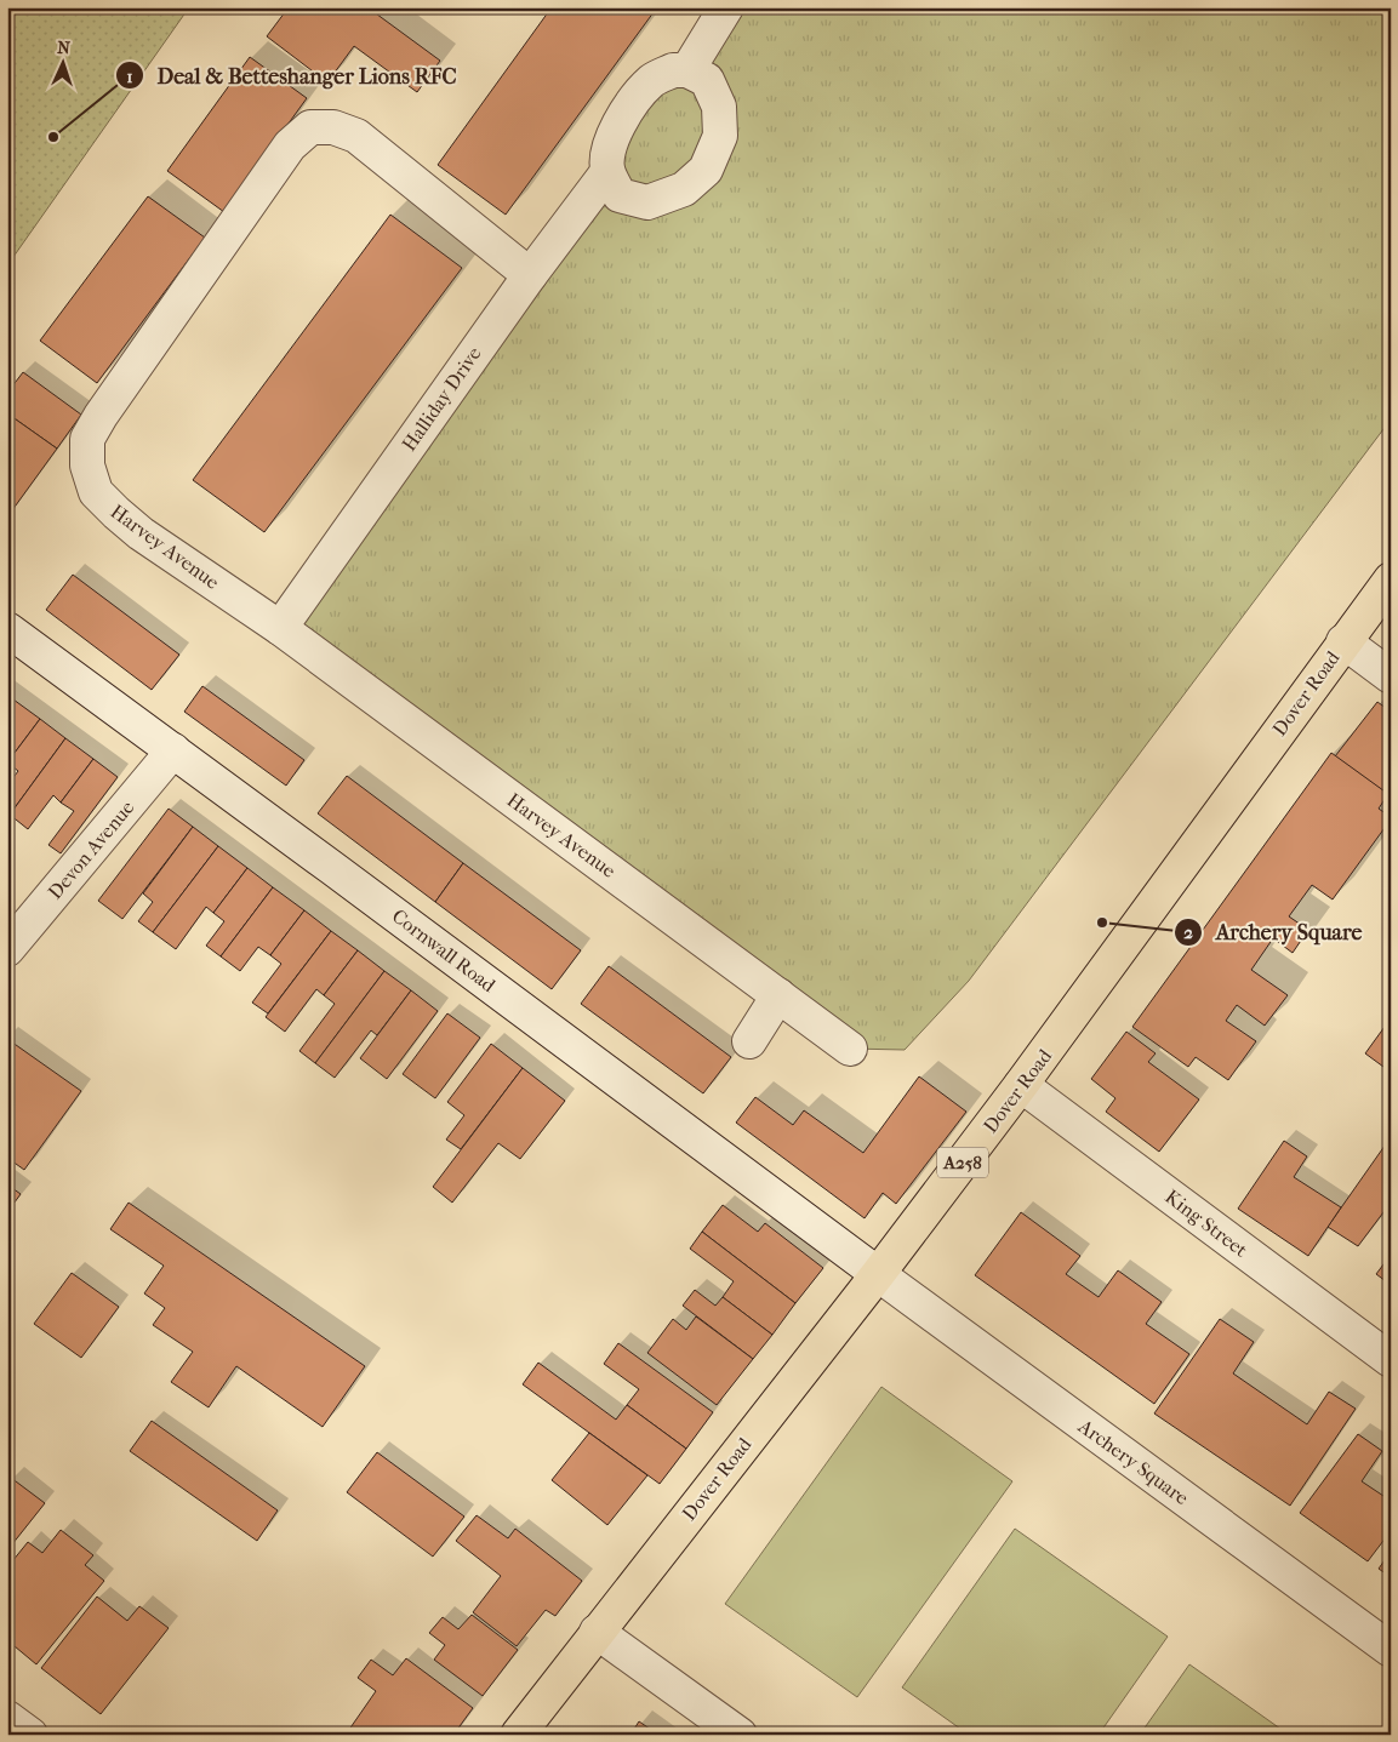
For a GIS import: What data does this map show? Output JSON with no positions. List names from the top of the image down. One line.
{"streets":{"main road":["Dover Road","A258"],"street":["Halliday Drive","Harvey Avenue","Devon Avenue","Cornwall Road","King Street","Archery Square"]},"crossings":[["Halliday Drive","Harvey Avenue"],["Dover Road","Cornwall Road"],["Dover Road","King Street"],["Dover Road","Archery Square"],["Devon Avenue","Cornwall Road"],["Cornwall Road","Archery Square"]],"places":["Deal & Betteshanger Lions RFC","Archery Square"],"north":"top"}
